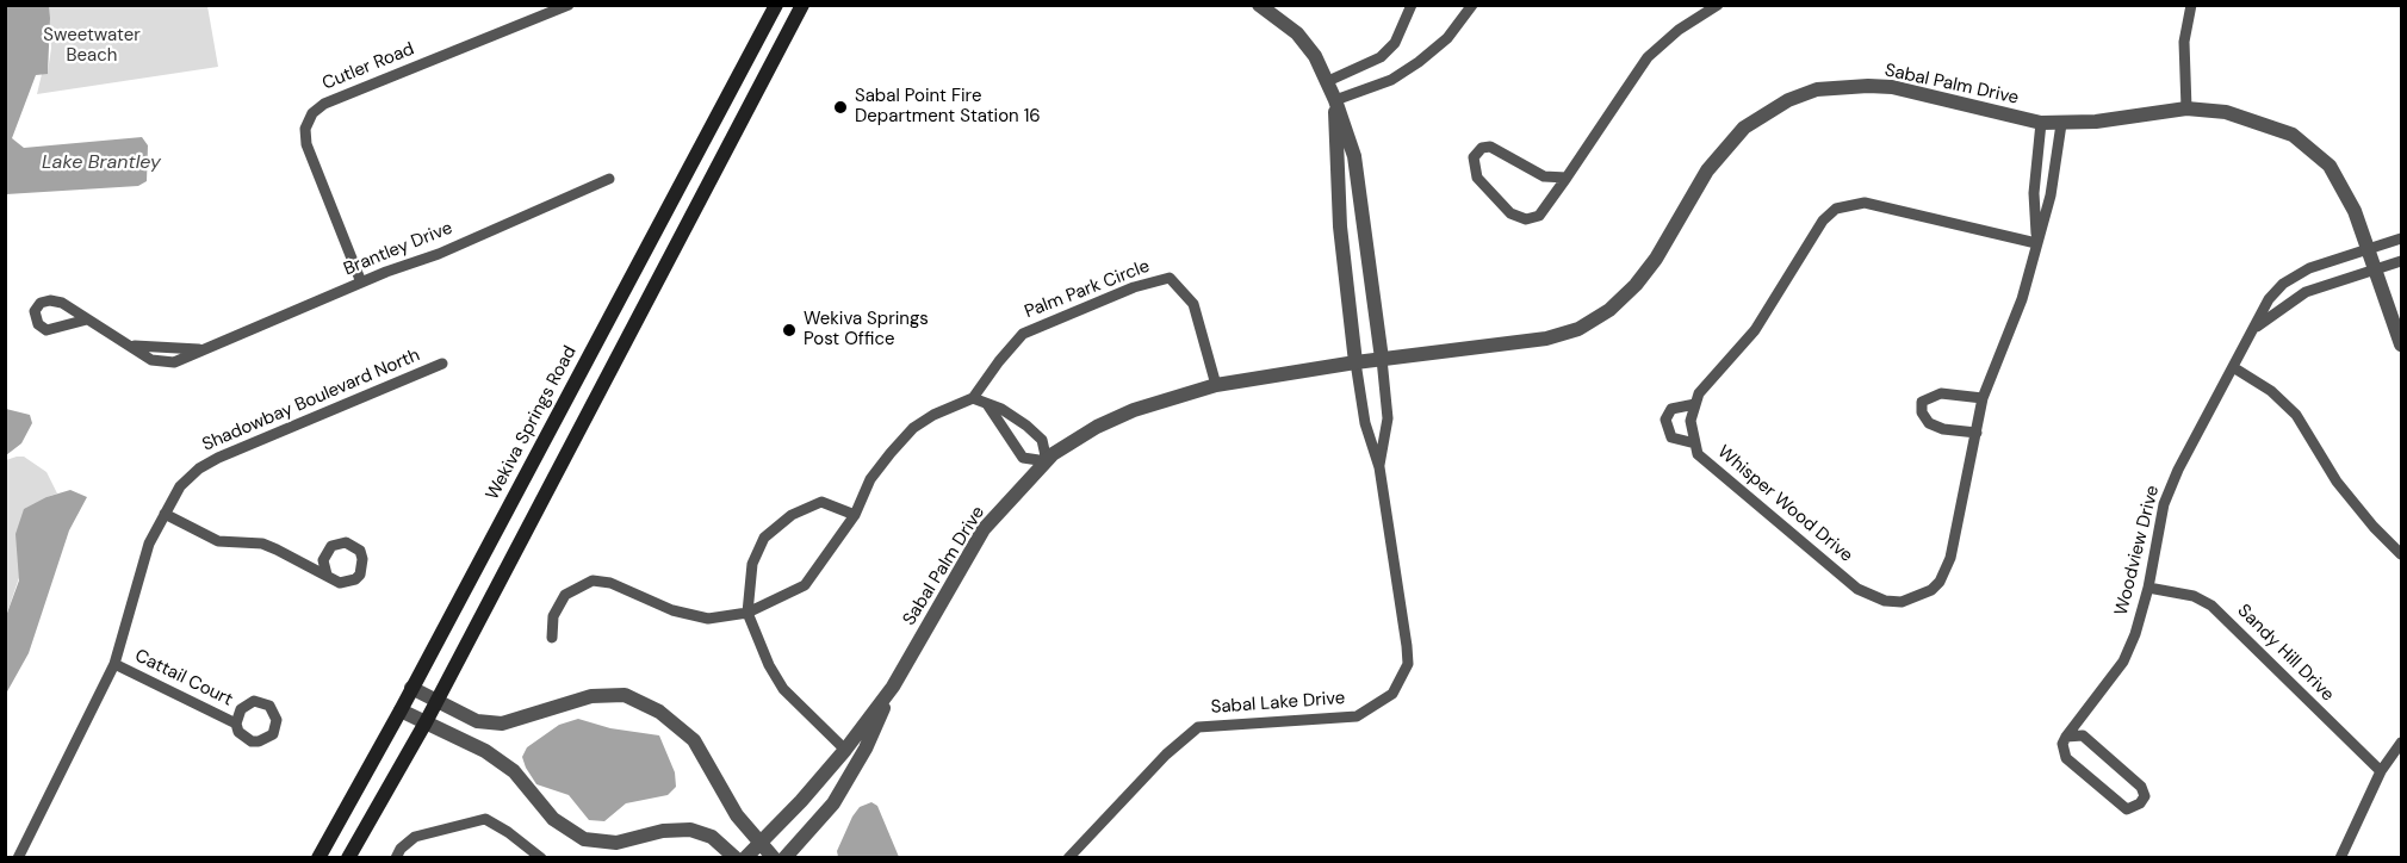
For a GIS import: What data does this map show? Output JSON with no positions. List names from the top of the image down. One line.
{"streets":{"main road":["Wekiva Springs Road"],"street":["Cutler Road","Sabal Palm Drive","Brantley Drive","Palm Park Circle","Shadowbay Boulevard North","Whisper Wood Drive","Woodview Drive","Sandy Hill Drive","Cattail Court","Sabal Lake Drive"]},"crossings":[["Cutler Road","Brantley Drive"],["Sabal Palm Drive","Palm Park Circle"],["Sabal Palm Drive","Whisper Wood Drive"],["Sabal Palm Drive","Woodview Drive"],["Sabal Palm Drive","Sabal Lake Drive"],["Shadowbay Boulevard North","Cattail Court"],["Woodview Drive","Sandy Hill Drive"]],"water":["Lake Brantley"],"parks":["Sweetwater Beach"],"places":["Sabal Point Fire Department Station 16","Wekiva Springs Post Office"]}
